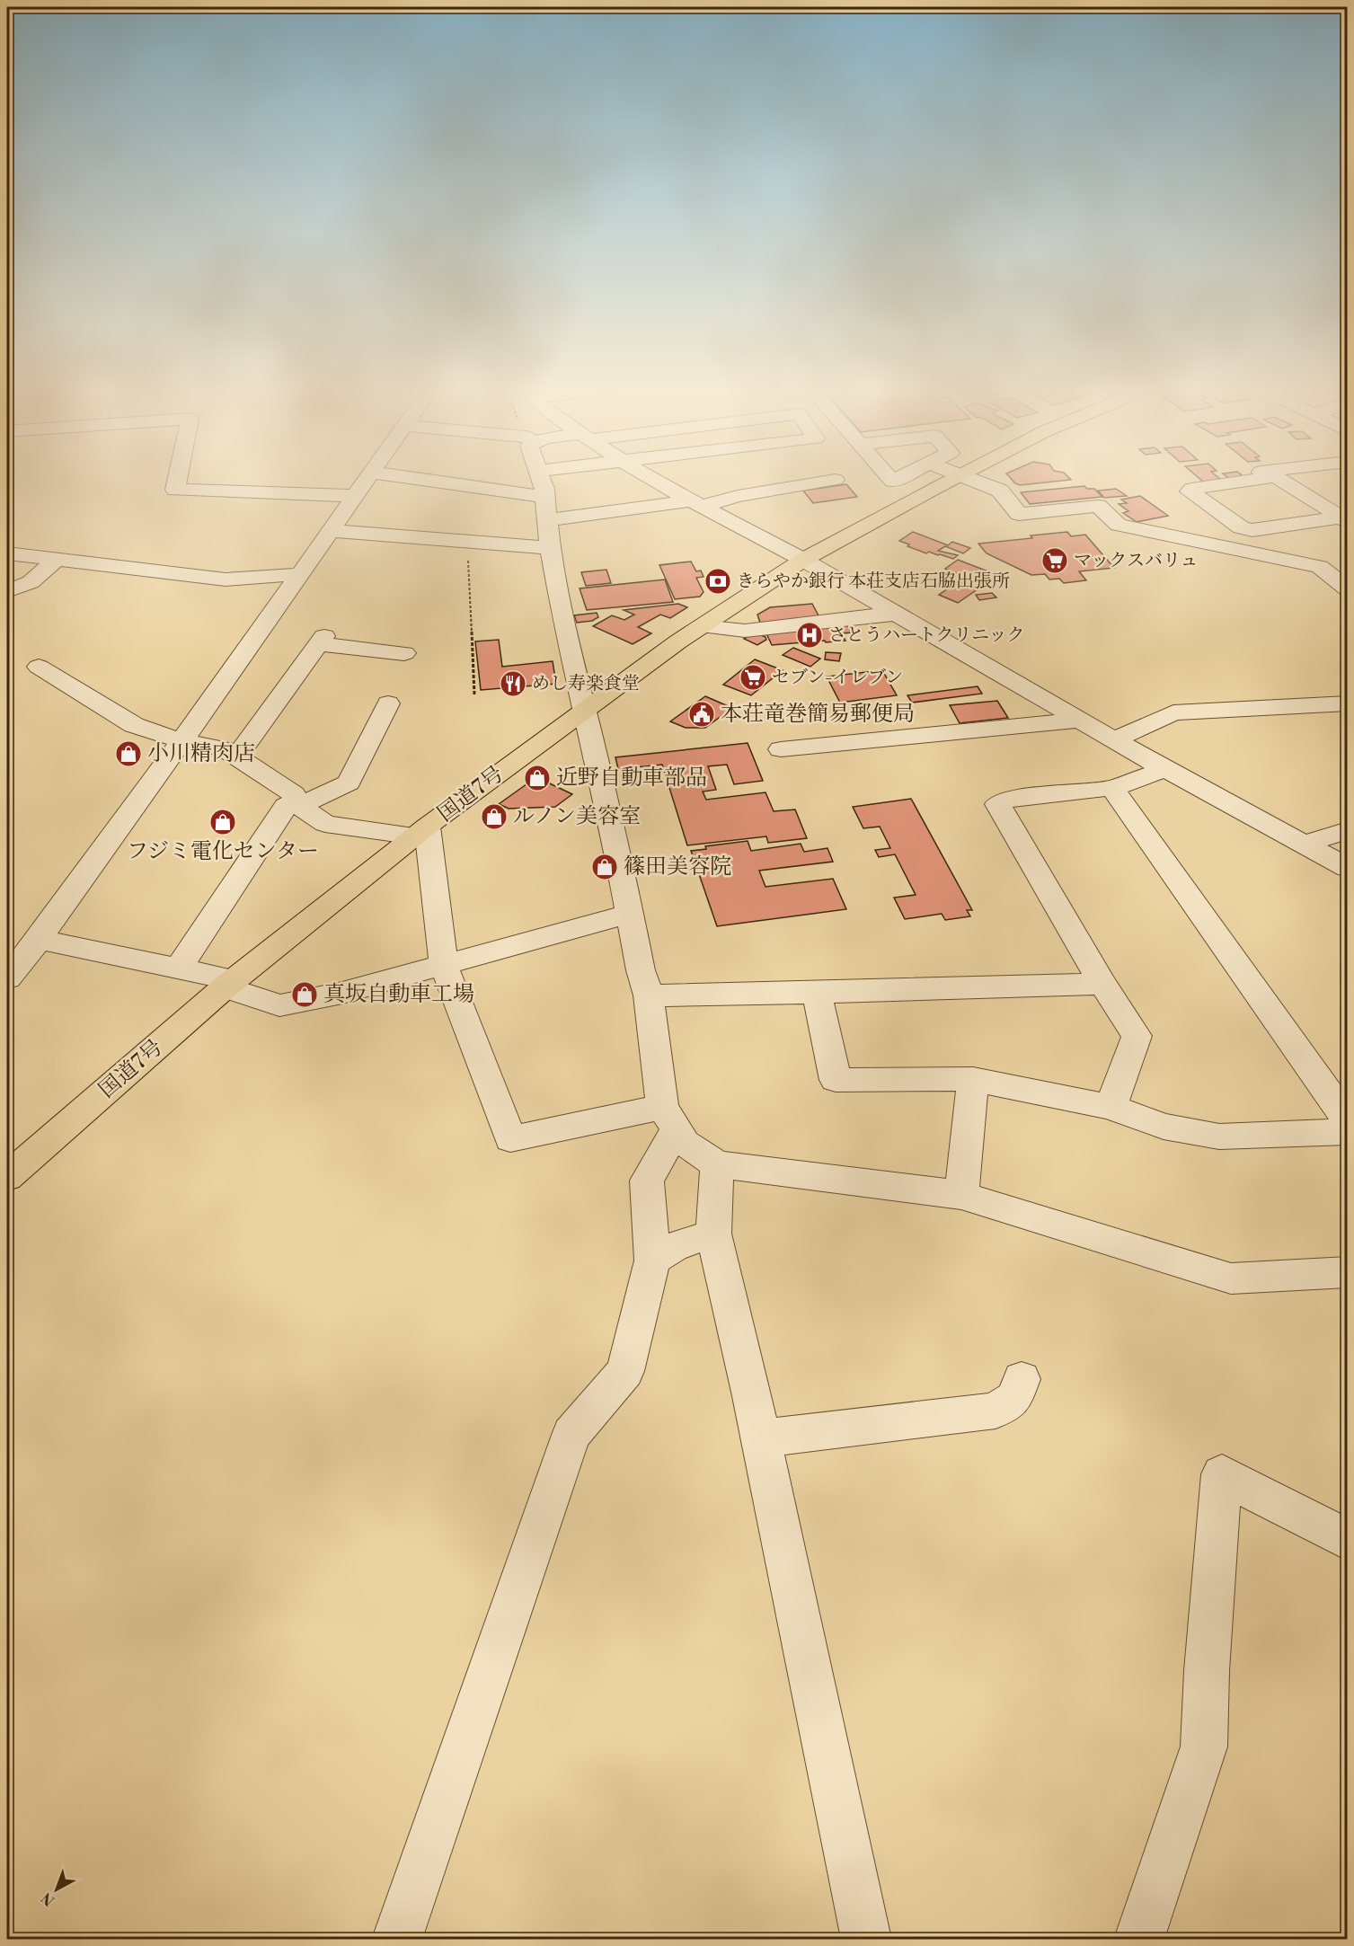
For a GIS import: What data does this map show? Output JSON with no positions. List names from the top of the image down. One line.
{"streets":{"highway":["国道7号"]},"places":{"supermarket":["マックスバリュ","セブン-イレブン"],"bank":["きらやか銀行 本荘支店石脇出張所"],"hospital":["さとうハートクリニック"],"restaurant":["めし寿楽食堂"],"public building":["本荘竜巻簡易郵便局"],"shop":["小川精肉店","近野自動車部品","ルノン美容室","フジミ電化センター","篠田美容院","真坂自動車工場"]},"north":"bottom left"}
